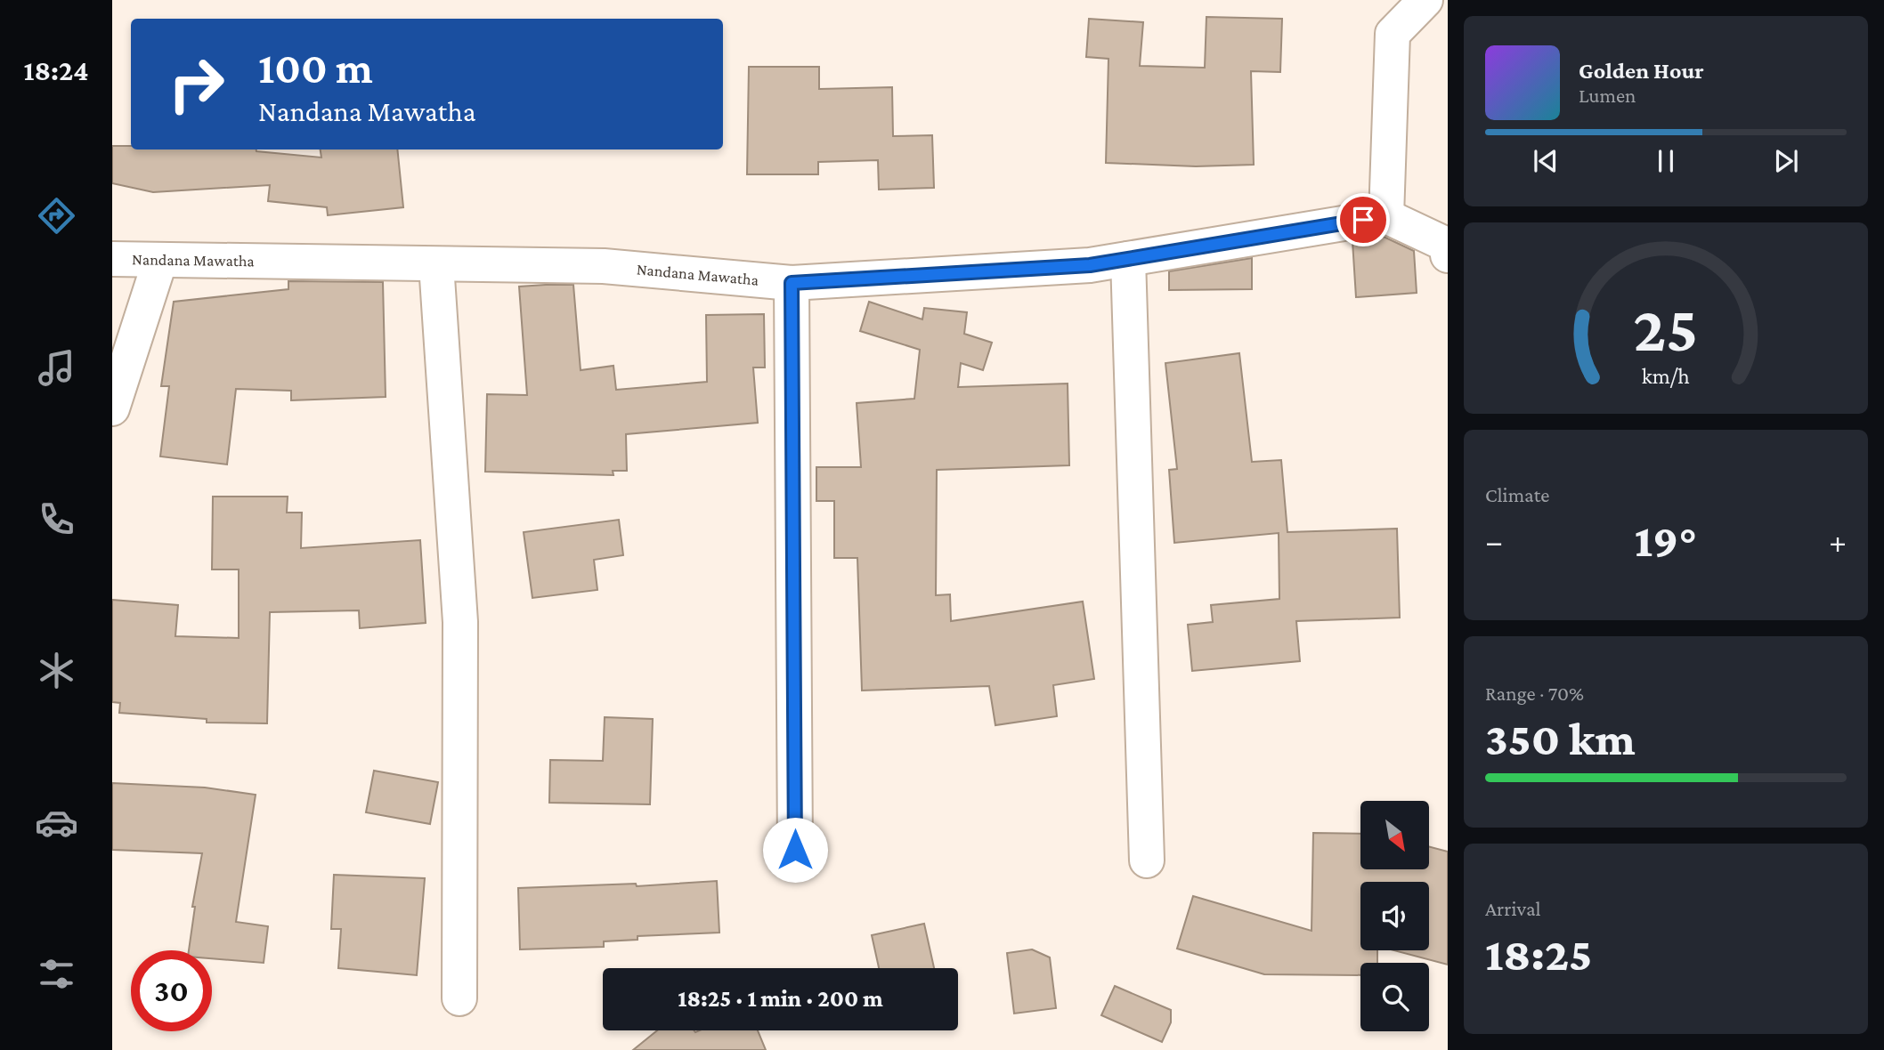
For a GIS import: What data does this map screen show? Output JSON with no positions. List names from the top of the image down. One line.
{"streets":{"street":["Nandana Mawatha"]},"north":"bottom right","page":{"tabs":"18:24","turn":["100 m","Nandana Mawatha"],"song":["Golden Hour","Lumen"],"tile":["Climate",["Range · 70%","350 km"],["Arrival","18:25"]],"heat":["−","19°","+"],"limit":"30","trip":"18:25 · 1 min · 200 m","gauge":["25","km/h"]}}
